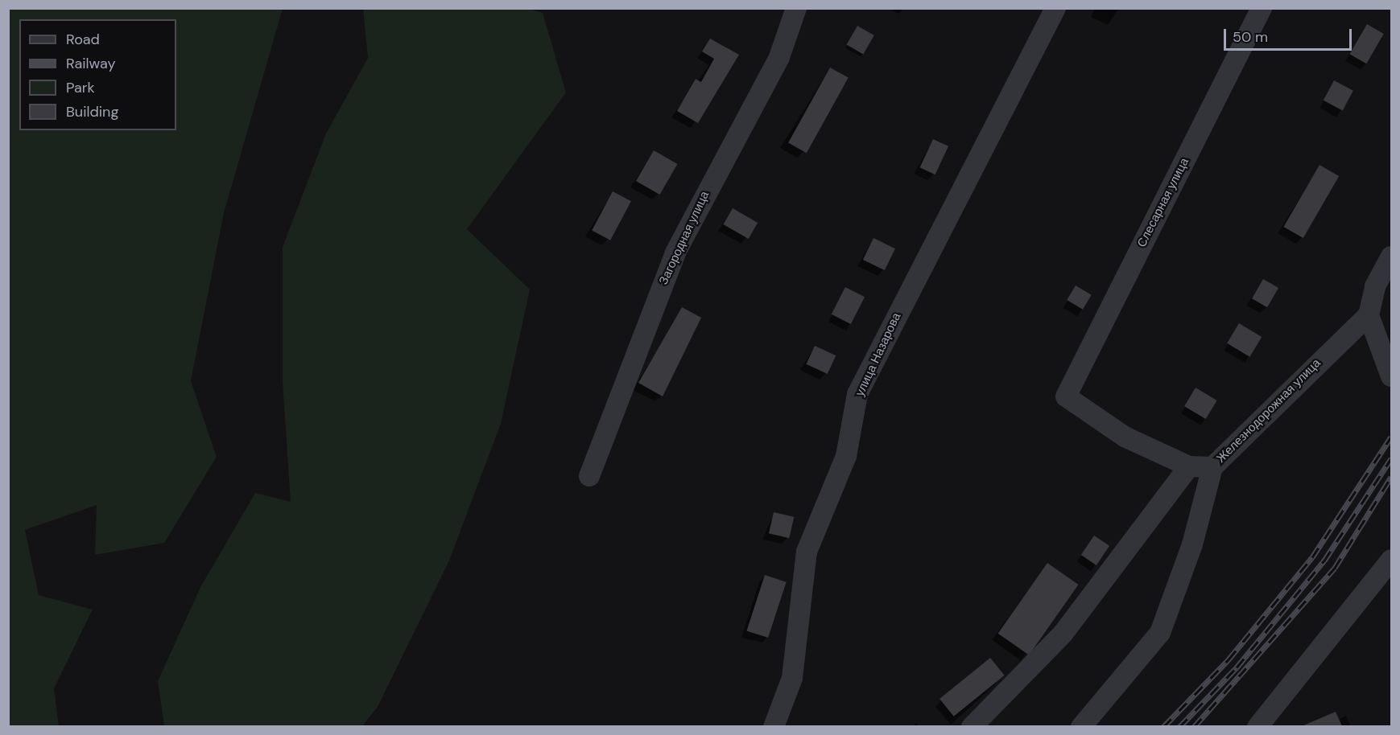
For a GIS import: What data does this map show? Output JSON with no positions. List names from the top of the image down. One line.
{"streets":{"street":["Слесарная улица","Загородная улица","улица Назарова","Железнодорожная улица"]},"legend":["Road","Railway","Park","Building"],"scale_bar":"50 m"}
